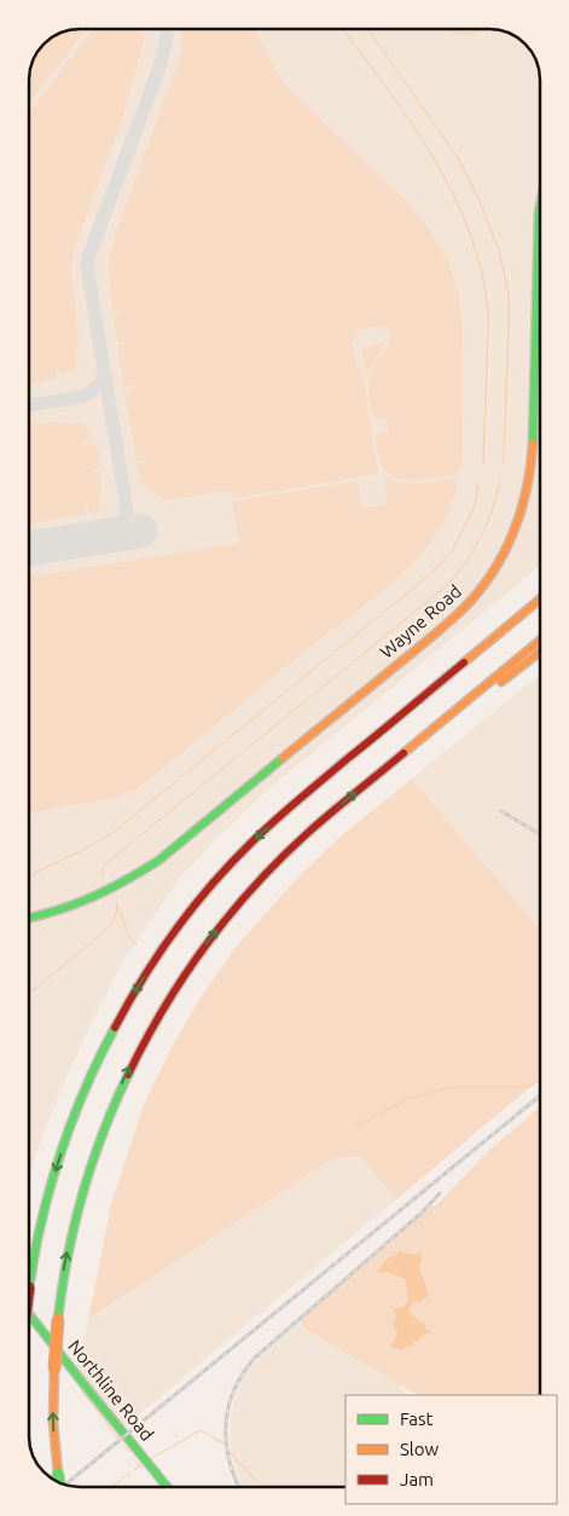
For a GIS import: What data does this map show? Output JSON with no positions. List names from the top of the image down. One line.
{"streets":{"main road":["Wayne Road","Northline Road"]},"legend":["Fast","Slow","Jam"]}
